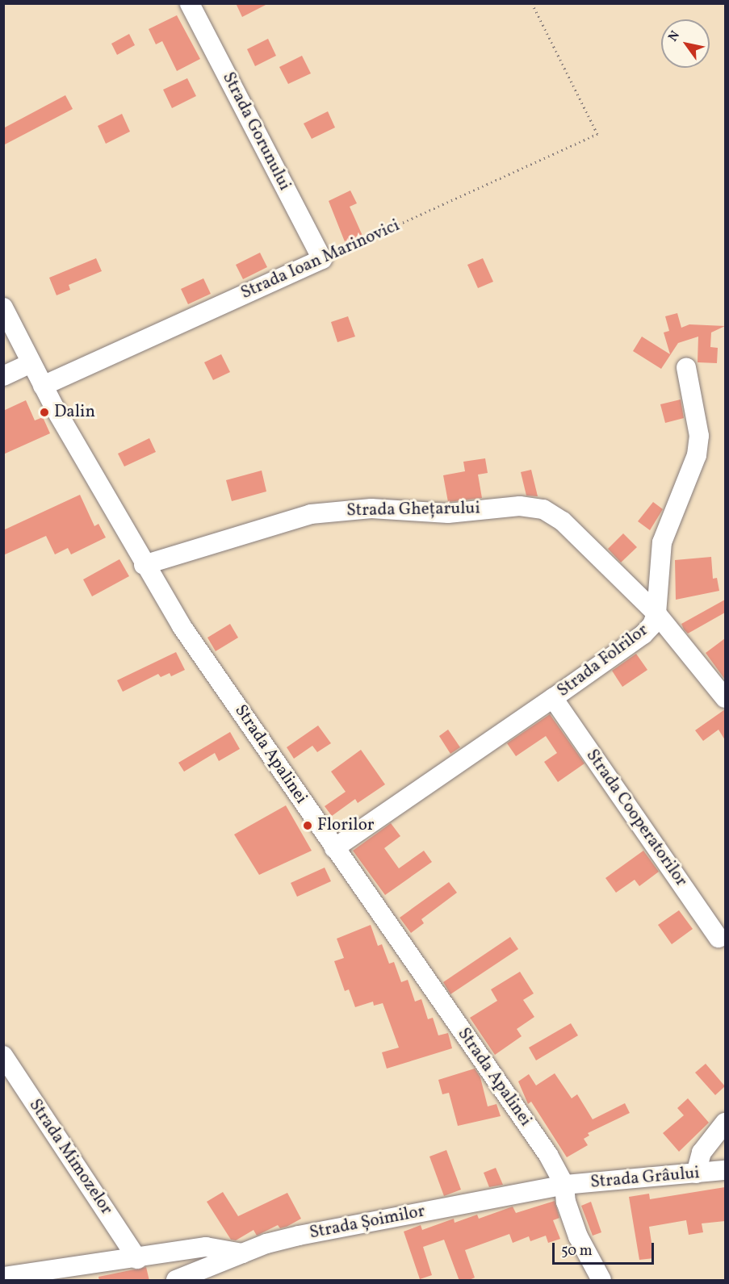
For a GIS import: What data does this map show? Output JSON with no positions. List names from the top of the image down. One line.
{"streets":{"street":["Strada Gorunului","Strada Ioan Marinovici","Strada Ghețarului","Strada Folrilor","Strada Apalinei","Strada Cooperatorilor","Strada Mimozelor","Strada Grâului","Strada Șoimilor"]},"crossings":[["Strada Gorunului","Strada Ioan Marinovici"],["Strada Ioan Marinovici","Strada Apalinei"],["Strada Ghețarului","Strada Folrilor"],["Strada Ghețarului","Strada Apalinei"],["Strada Folrilor","Strada Apalinei"],["Strada Folrilor","Strada Cooperatorilor"],["Strada Apalinei","Strada Grâului"],["Strada Apalinei","Strada Șoimilor"],["Strada Grâului","Strada Șoimilor"]],"places":["Dalin","Florilor"],"scale_bar":"50 m","north":"top left"}
